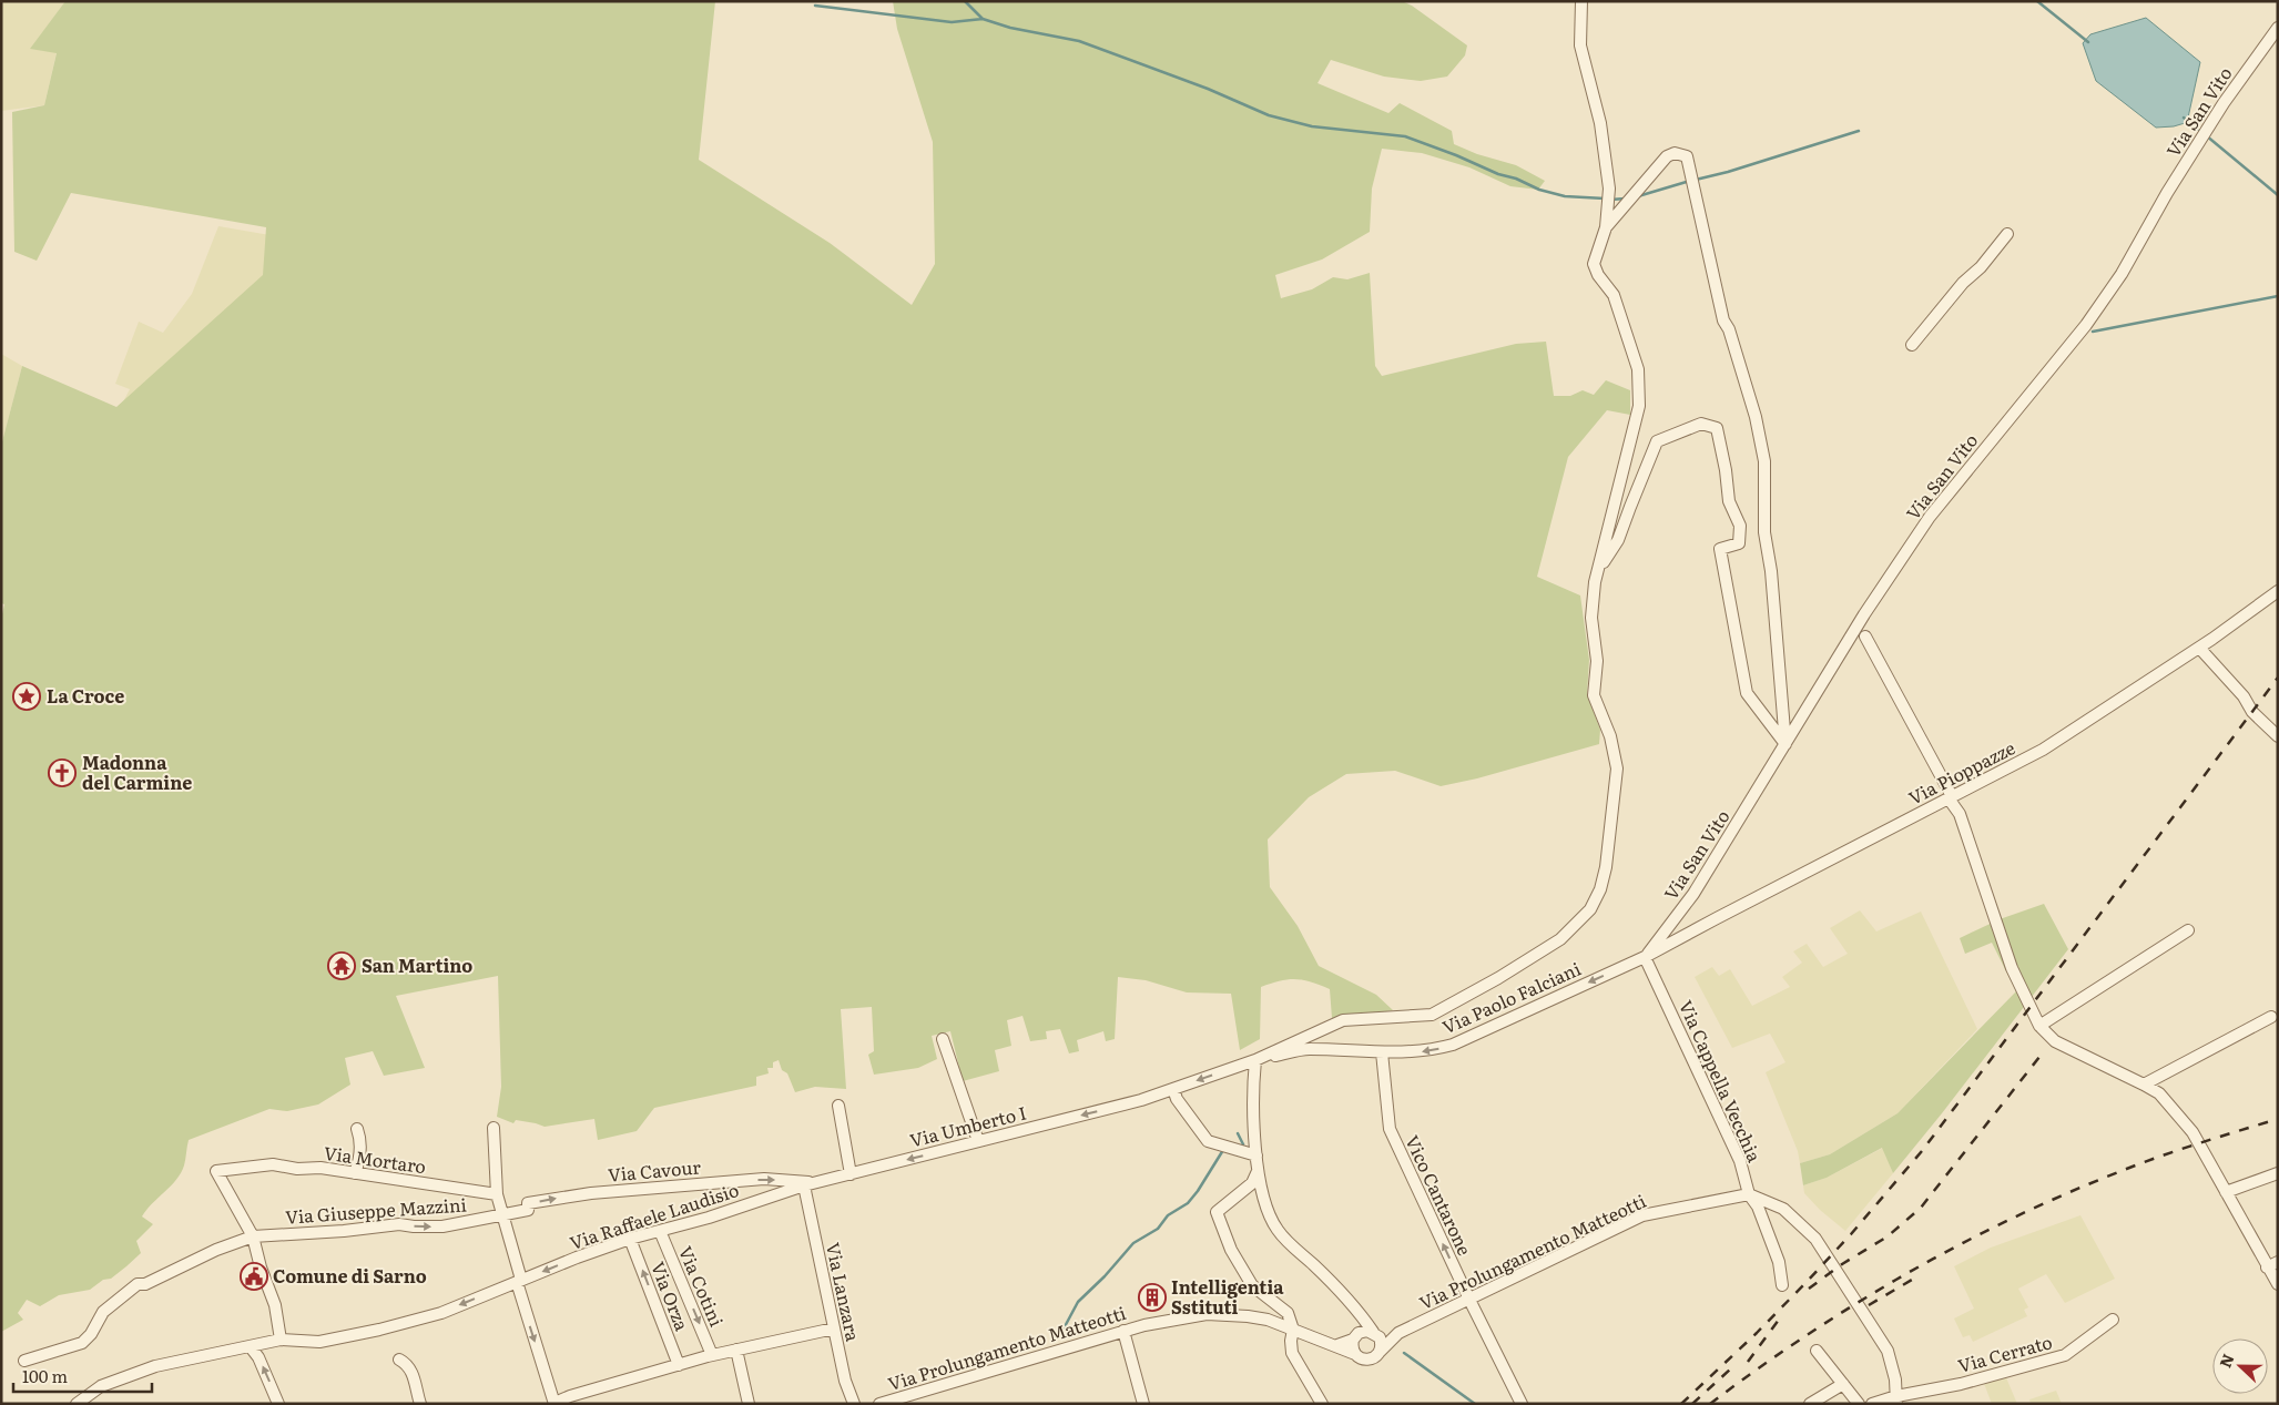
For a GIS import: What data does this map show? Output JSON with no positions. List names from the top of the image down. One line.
{"streets":{"street":["Via San Vito","Via Pioppazze","Via Paolo Falciani","Via Cappella Vecchia","Via Umberto I","Via Mortaro","Via Cavour","Vico Cantarone","Via Giuseppe Mazzini","Via Raffaele Laudisio","Via Prolungamento Matteotti","Via Cotini","Via Lanzara","Via Orza","Via Cerrato"]},"crossings":[["Via San Vito","Via Pioppazze"],["Via San Vito","Via Paolo Falciani"],["Via San Vito","Via Cappella Vecchia"],["Via Pioppazze","Via Paolo Falciani"],["Via Pioppazze","Via Cappella Vecchia"],["Via Paolo Falciani","Via Cappella Vecchia"],["Via Paolo Falciani","Via Umberto I"],["Via Paolo Falciani","Vico Cantarone"],["Via Cappella Vecchia","Via Prolungamento Matteotti"],["Via Umberto I","Via Cavour"],["Via Umberto I","Via Raffaele Laudisio"],["Via Umberto I","Via Lanzara"],["Via Mortaro","Via Giuseppe Mazzini"],["Via Cavour","Via Giuseppe Mazzini"],["Vico Cantarone","Via Prolungamento Matteotti"],["Via Raffaele Laudisio","Via Cotini"],["Via Raffaele Laudisio","Via Lanzara"],["Via Raffaele Laudisio","Via Orza"]],"one_way":["Via Paolo Falciani","Via Umberto I","Via Cavour","Vico Cantarone","Via Giuseppe Mazzini","Via Raffaele Laudisio","Via Cotini","Via Orza"],"places":{"place":["La Croce"],"church":["Madonna del Carmine"],"temple":["San Martino"],"public building":["Comune di Sarno"],"building":["Intelligentia Sstituti"]},"scale_bar":"100 m","north":"left"}
